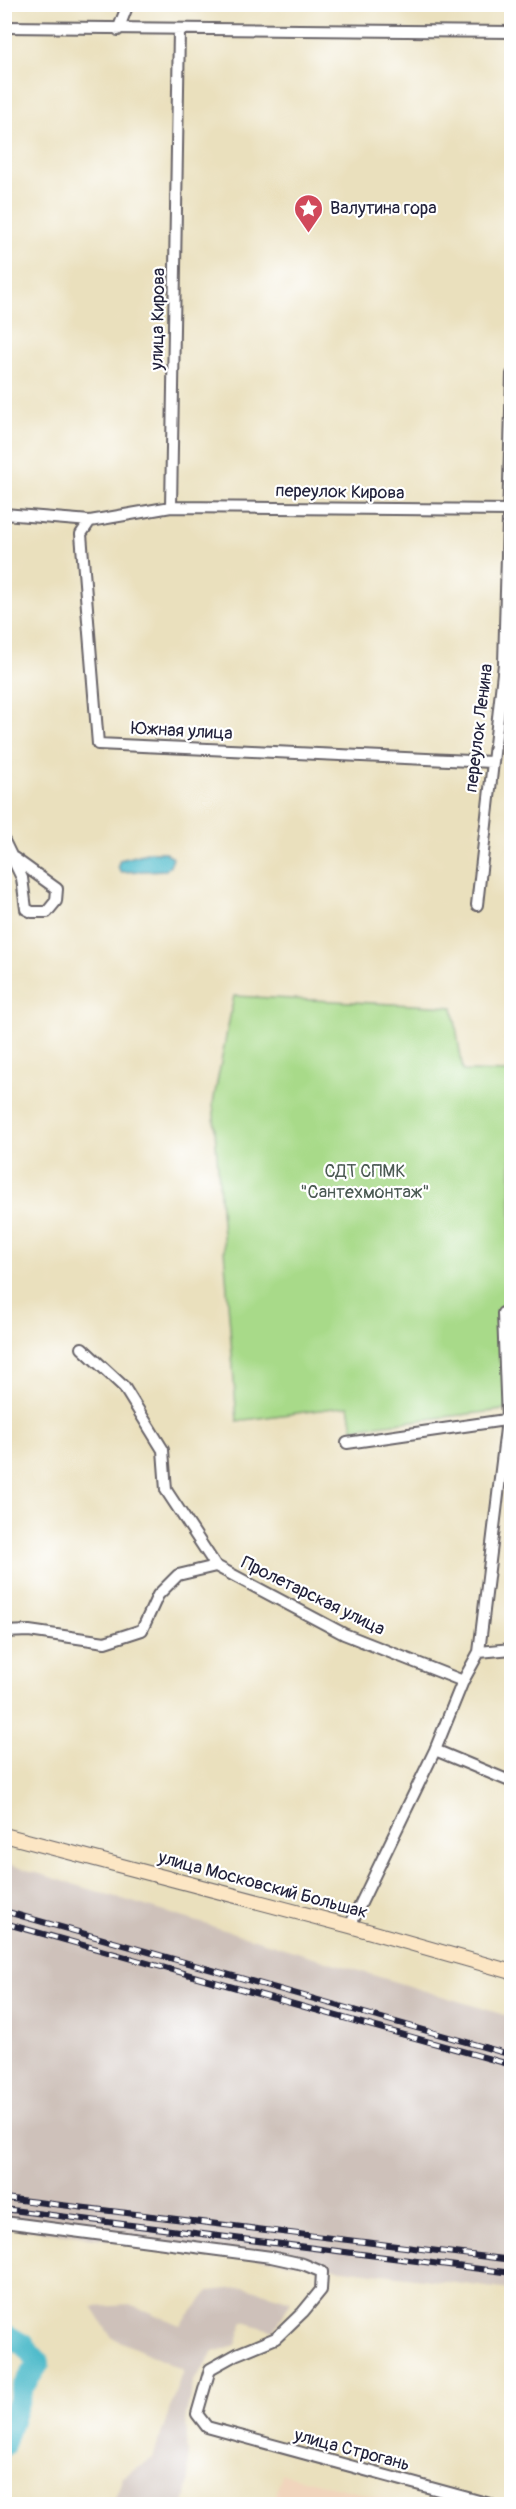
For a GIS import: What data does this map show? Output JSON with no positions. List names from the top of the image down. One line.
{"streets":{"street":["улица Кирова","переулок Кирова","переулок Ленина","Южная улица","Пролетарская улица","улица Московский Большак","улица Строгань"]},"crossings":[["улица Кирова","переулок Кирова"],["переулок Кирова","переулок Ленина"],["переулок Ленина","Южная улица"]],"parks":["СДТ СПМК \"Сантехмонтаж\""],"places":{"place":["Валутина гора"]}}
